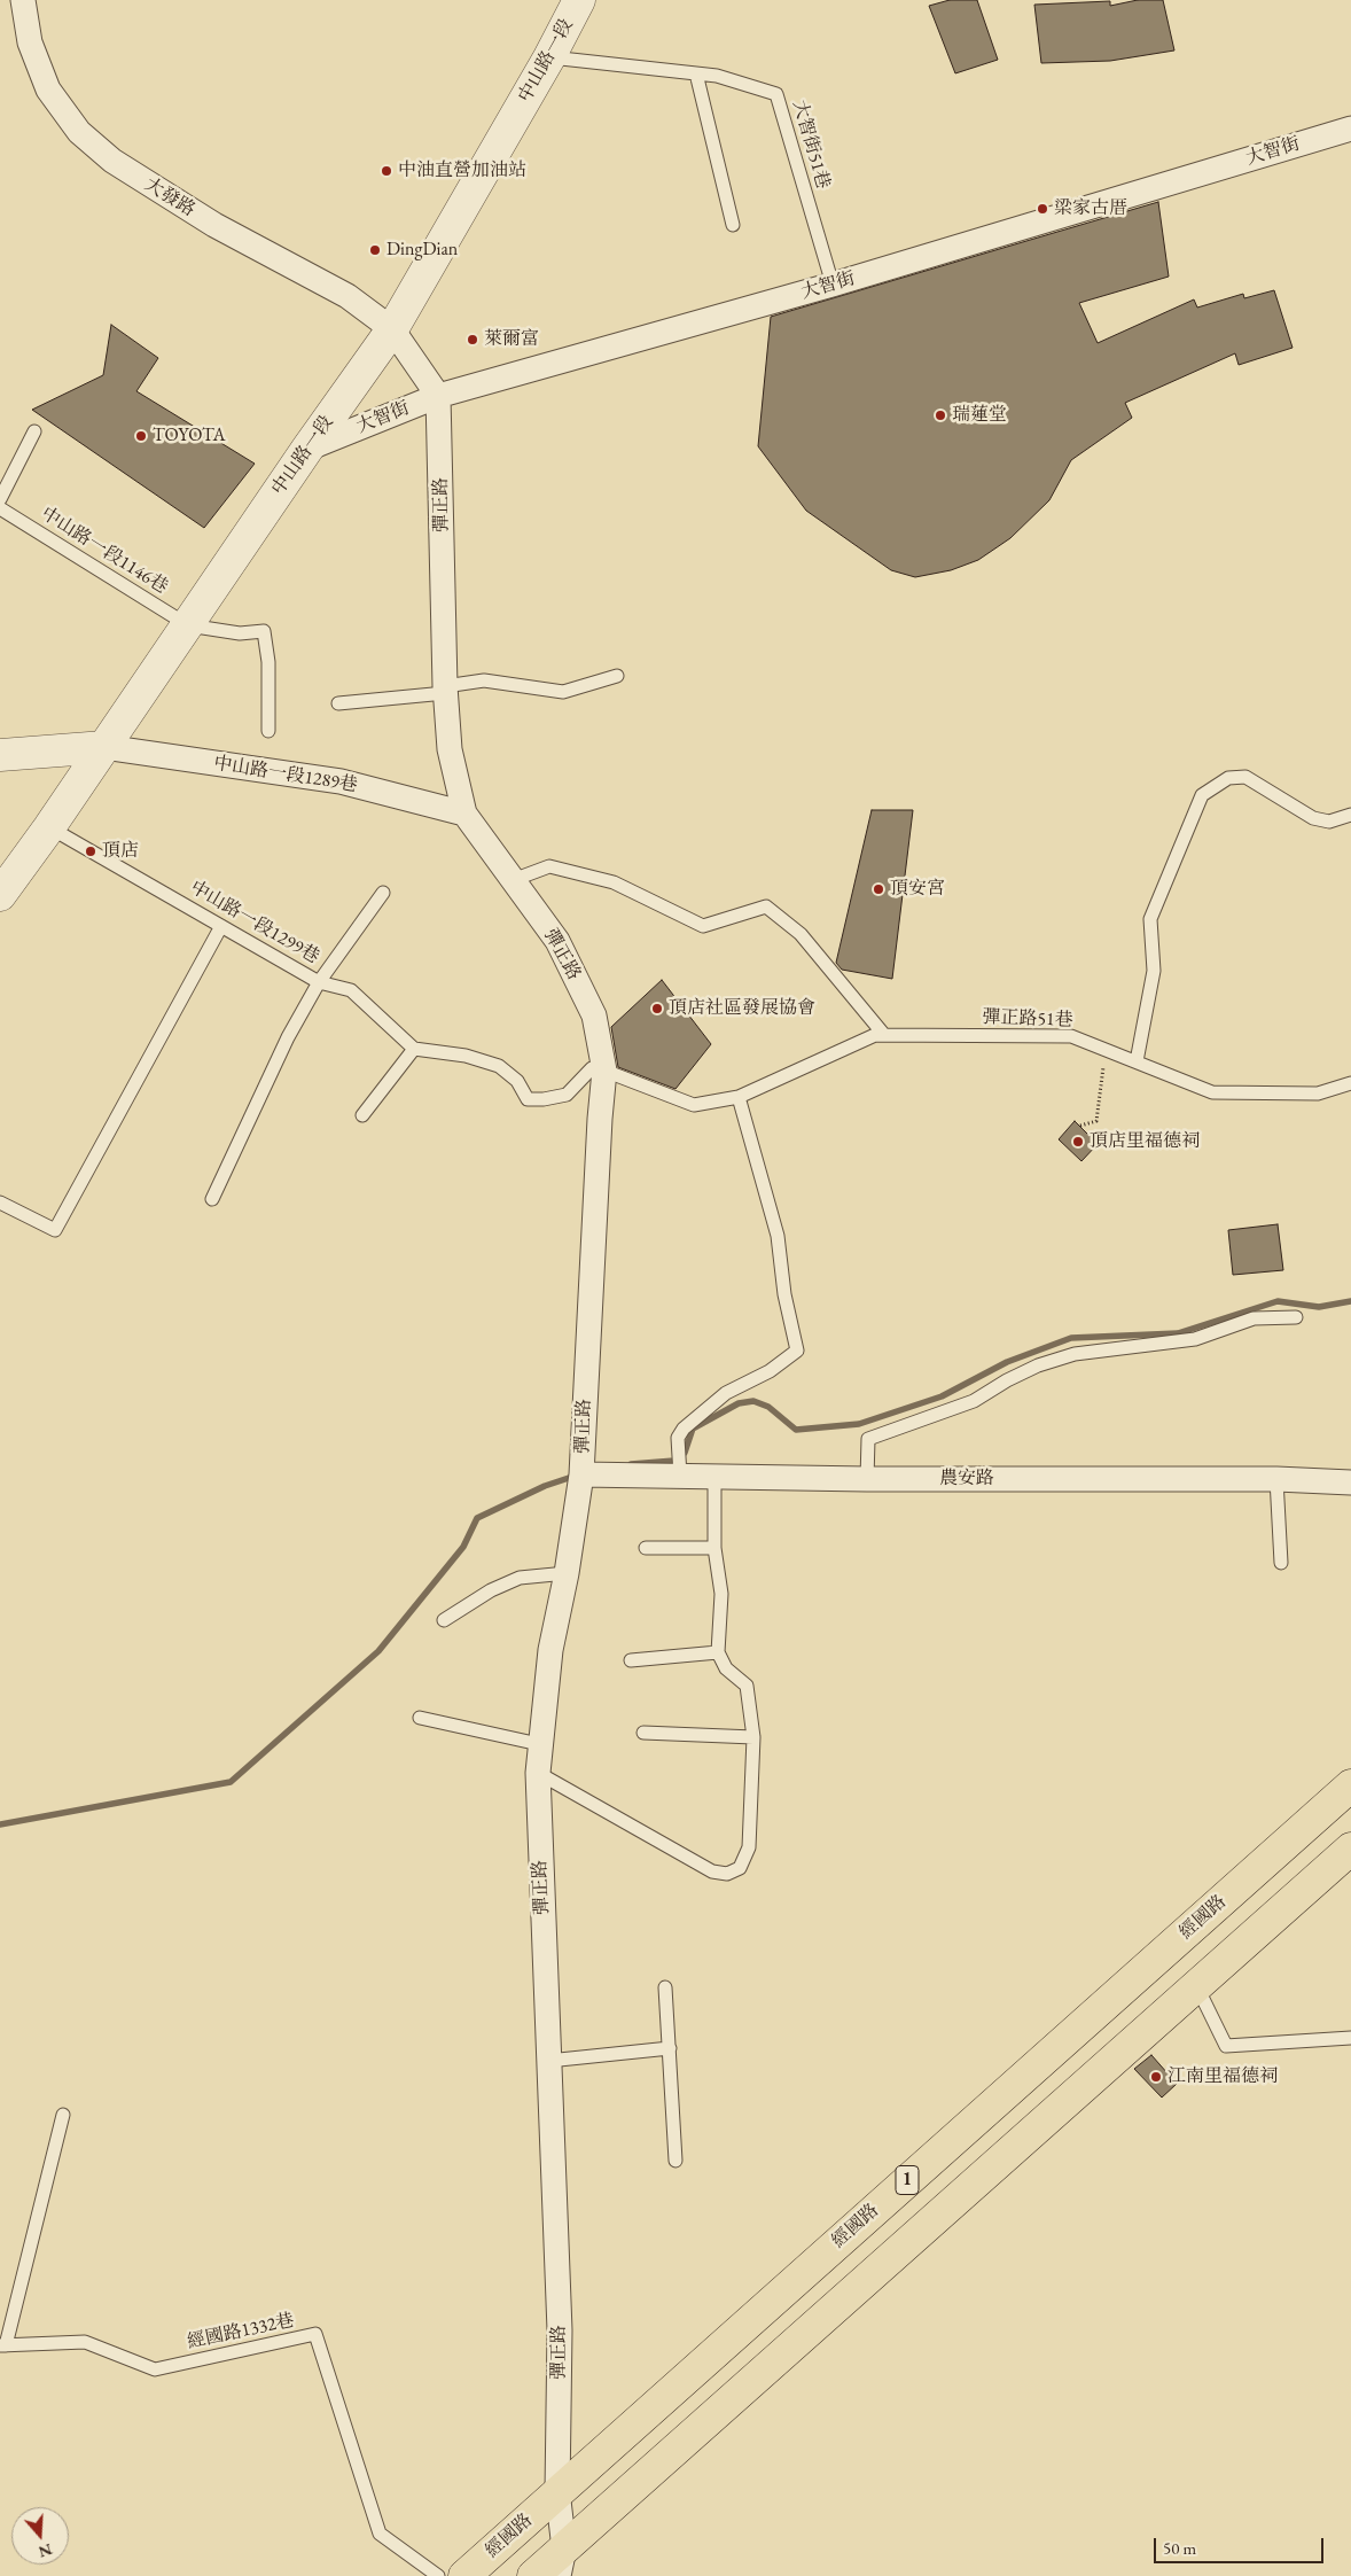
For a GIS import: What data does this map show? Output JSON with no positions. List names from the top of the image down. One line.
{"streets":{"main road":["經國路","1"],"street":["中山路一段","大智街","大發路","彈正路","中山路一段1289巷","農安路"],"lane":["大智街51巷","中山路一段1146巷","中山路一段1299巷","彈正路51巷","經國路1332巷"]},"crossings":[["中山路一段","大智街"],["中山路一段","大發路"],["中山路一段","中山路一段1146巷"],["中山路一段","中山路一段1289巷"],["中山路一段","中山路一段1299巷"],["大智街51巷","大智街"],["大智街","彈正路"],["彈正路","中山路一段1289巷"],["彈正路","彈正路51巷"],["彈正路","農安路"],["彈正路","經國路"]],"places":["中油直營加油站","梁家古厝","DingDian","萊爾富","瑞蓮堂","TOYOTA","頂店","頂安宮","頂店社區發展協會","頂店里福德祠","江南里福德祠"],"scale_bar":"50 m","north":"bottom"}
